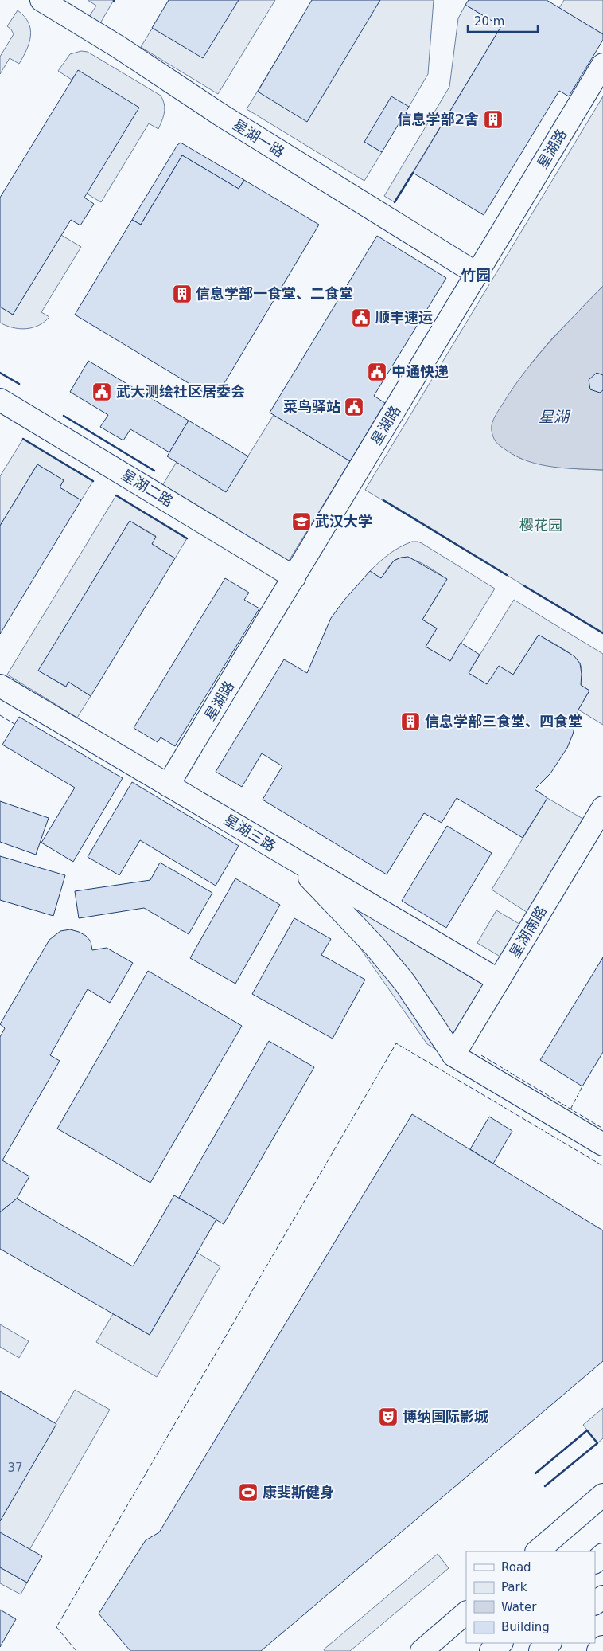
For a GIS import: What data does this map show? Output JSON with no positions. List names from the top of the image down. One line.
{"streets":{"main road":["星湖一路","星湖路","星湖二路","星湖三路","星湖南路"]},"crossings":[["星湖一路","星湖路"],["星湖路","星湖二路"],["星湖路","星湖三路"],["星湖三路","星湖南路"]],"districts":["竹园"],"water":["星湖"],"parks":["樱花园"],"places":{"building":["信息学部2舍","信息学部一食堂、二食堂","信息学部三食堂、四食堂"],"public building":["顺丰速运","中通快递","武大测绘社区居委会","菜鸟驿站"],"school or university":["武汉大学"],"theatre":["博纳国际影城"],"sports":["康斐斯健身"]},"house_numbers":["37"],"legend":["Road","Park","Water","Building"],"scale_bar":"20 m"}
